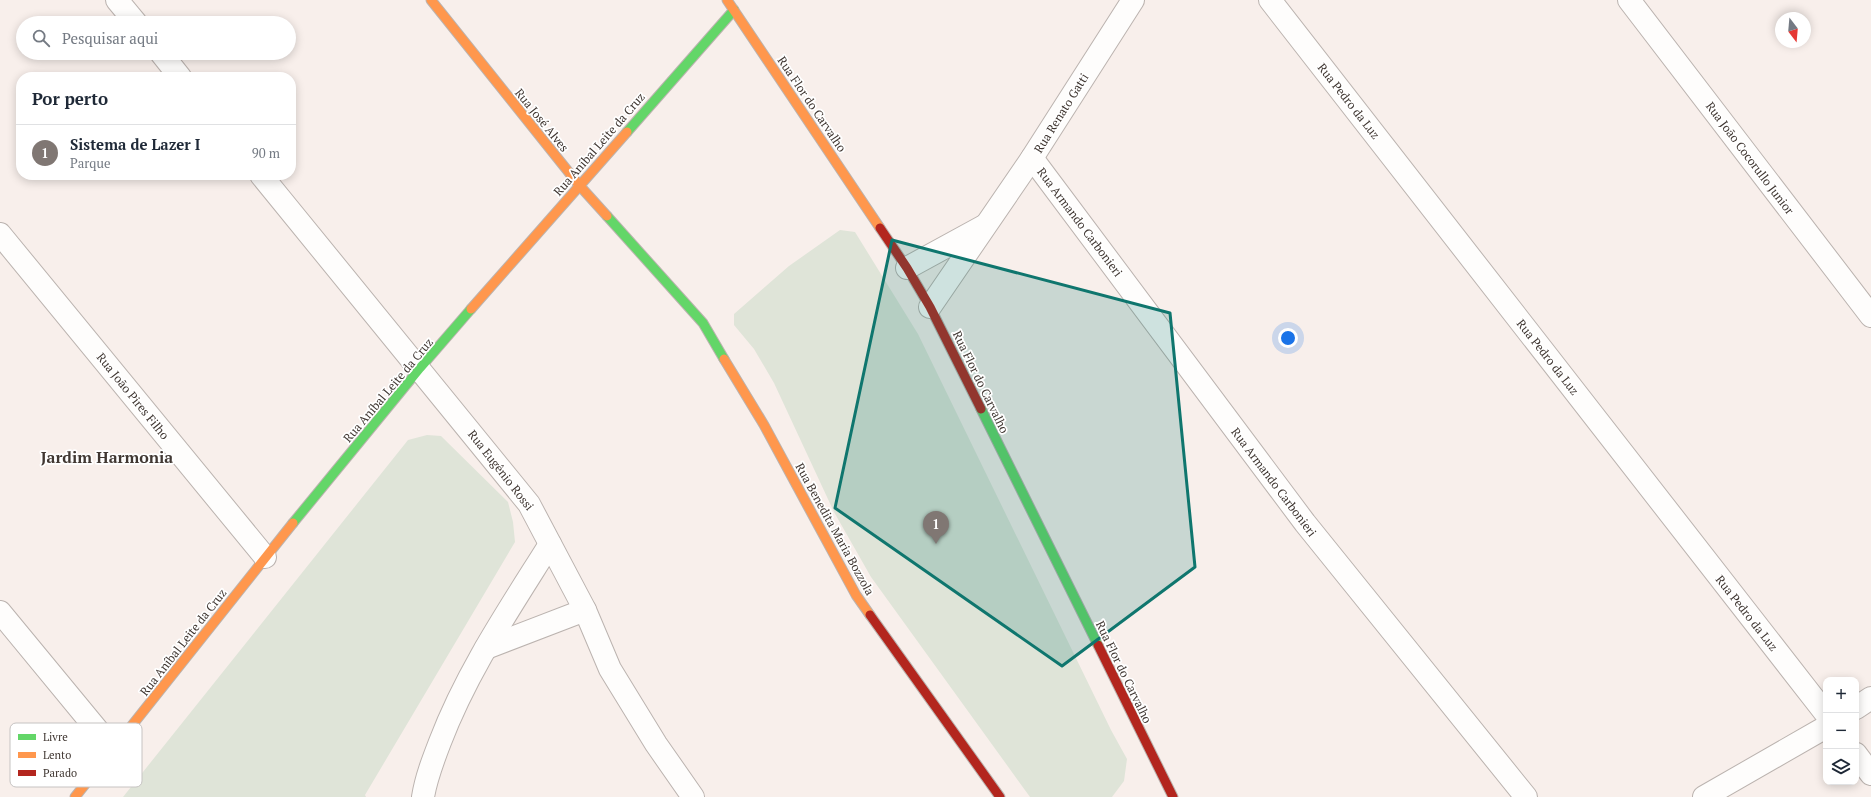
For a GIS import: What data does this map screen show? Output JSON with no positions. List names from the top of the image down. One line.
{"streets":{"street":["Rua Pedro da Luz","Rua Flor do Carvalho","Rua Renato Gatti","Rua José Alves","Rua Aníbal Leite da Cruz","Rua João Cocorullo Junior","Rua Armando Carbonieri","Rua João Pires Filho","Rua Eugênio Rossi","Rua Benedita Maria Bozzola"]},"crossings":[["Rua Flor do Carvalho","Rua Renato Gatti"],["Rua Flor do Carvalho","Rua Aníbal Leite da Cruz"],["Rua Renato Gatti","Rua Armando Carbonieri"],["Rua José Alves","Rua Aníbal Leite da Cruz"],["Rua José Alves","Rua Benedita Maria Bozzola"],["Rua Aníbal Leite da Cruz","Rua João Pires Filho"],["Rua Aníbal Leite da Cruz","Rua Eugênio Rossi"]],"districts":["Jardim Harmonia"],"legend":["Livre","Lento","Parado"],"north":"bottom","page":{"search":"Pesquisar aqui","heading":"Por perto","list":[{"mark":"1","name":"Sistema de Lazer I","note":"Parque","value":"90 m"}],"pins":"1","map_buttons":["+","−"]}}
